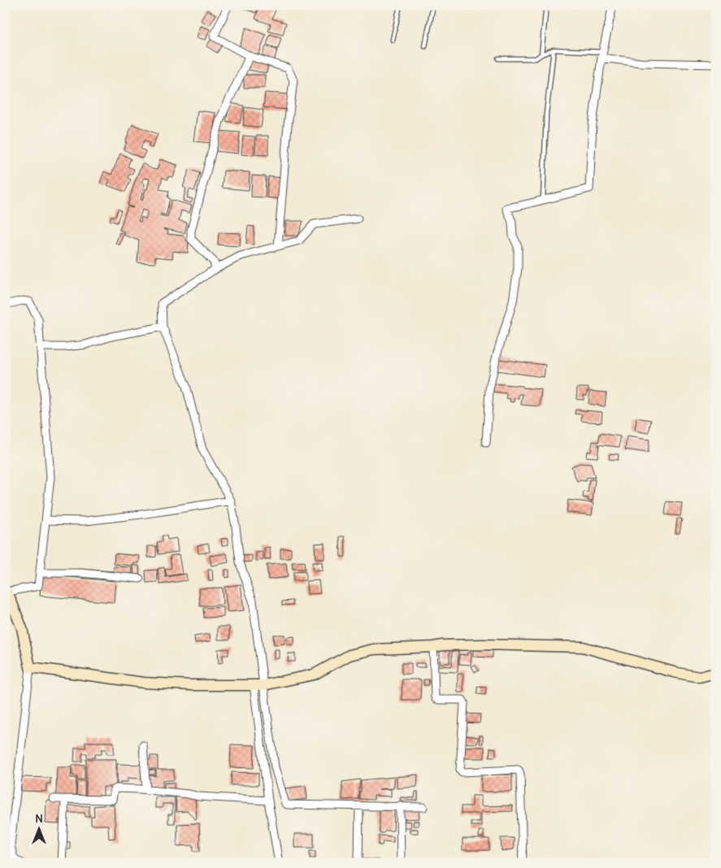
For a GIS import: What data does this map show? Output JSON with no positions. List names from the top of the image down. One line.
{"north":"top"}
